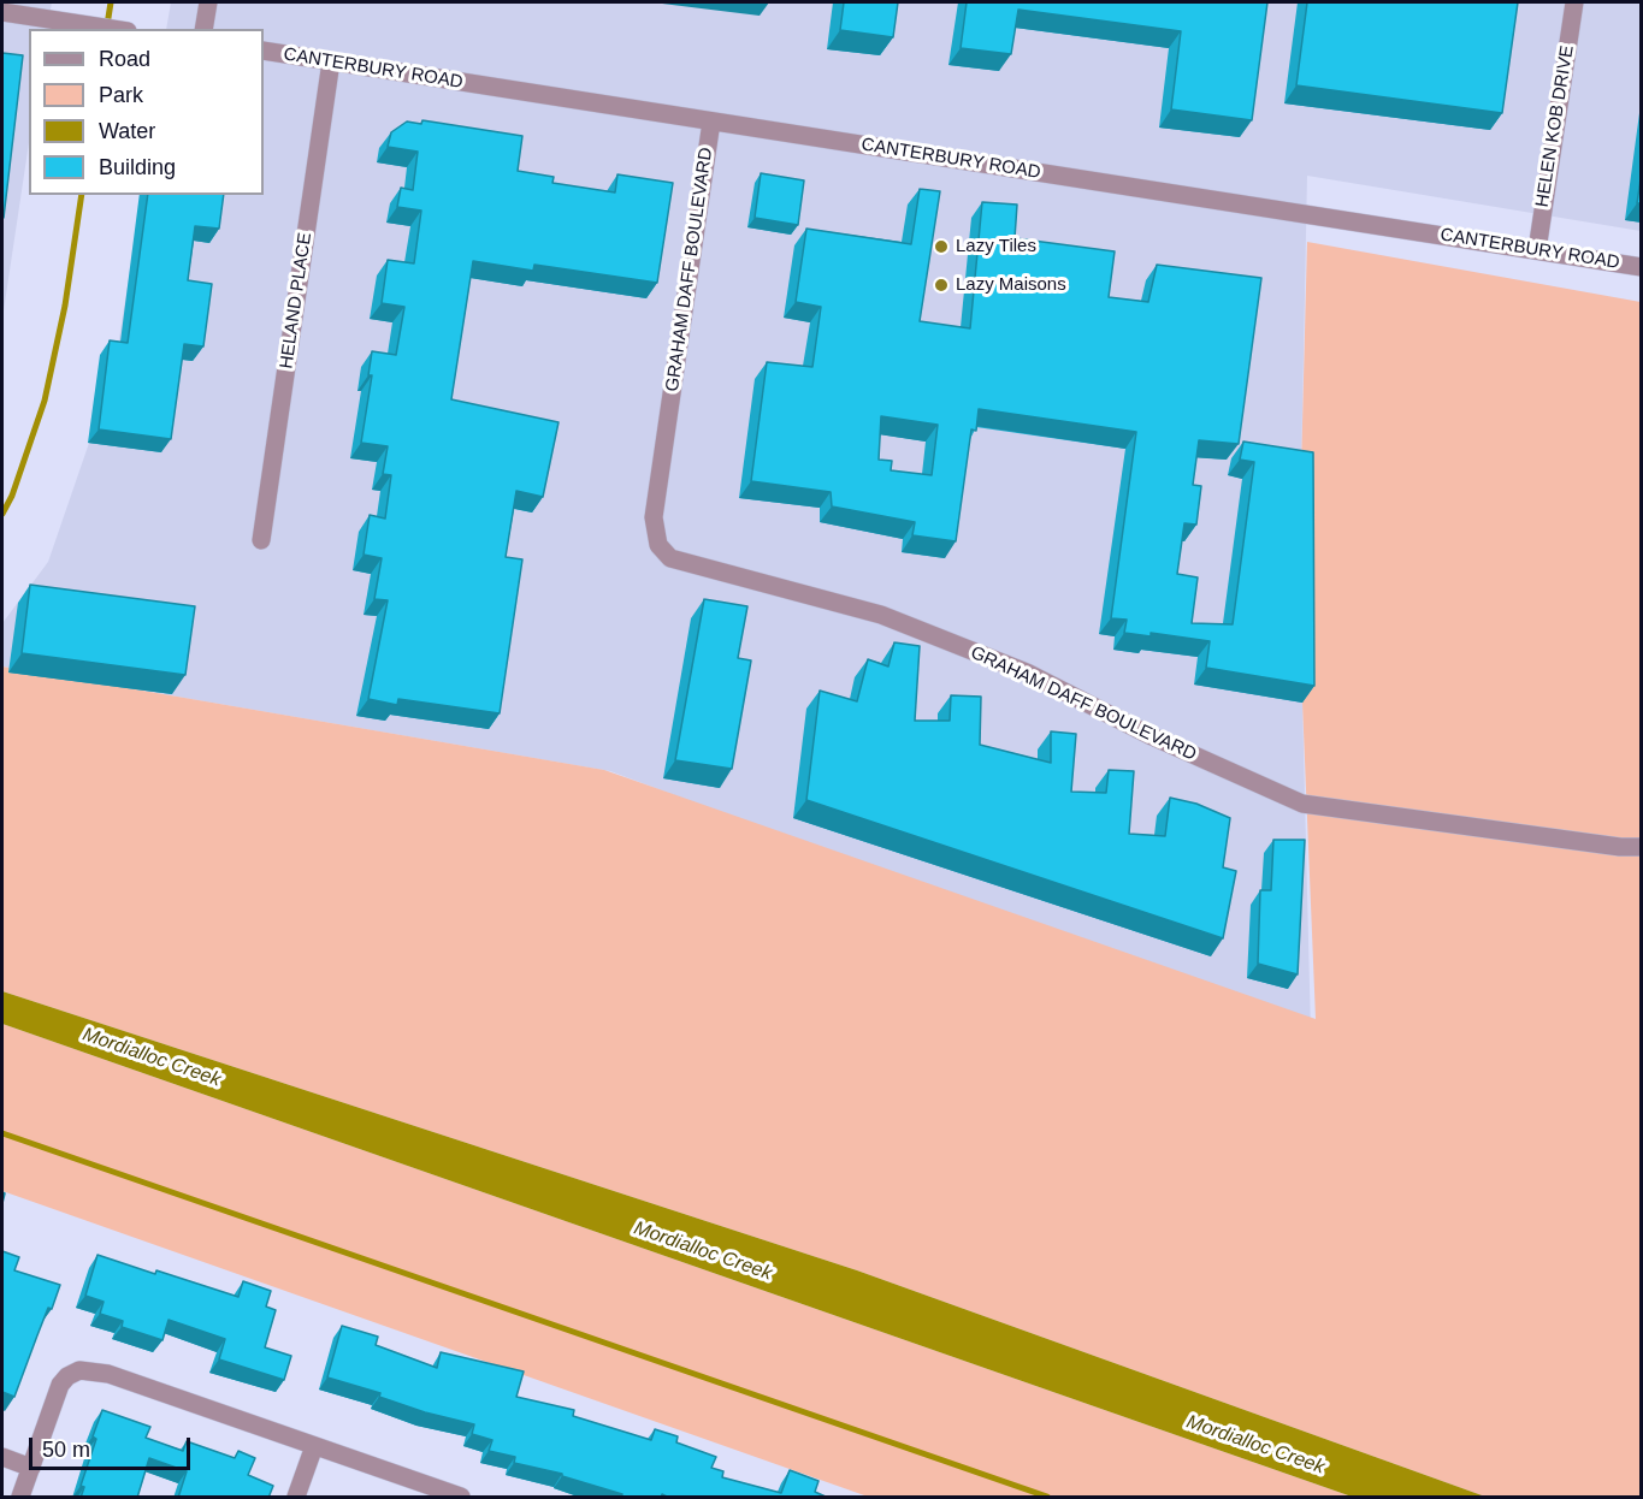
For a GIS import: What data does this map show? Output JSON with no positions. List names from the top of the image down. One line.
{"streets":{"street":["CANTERBURY ROAD","HELEN KOB DRIVE","GRAHAM DAFF BOULEVARD","HELAND PLACE"]},"crossings":[["CANTERBURY ROAD","HELEN KOB DRIVE"],["CANTERBURY ROAD","GRAHAM DAFF BOULEVARD"],["CANTERBURY ROAD","HELAND PLACE"]],"water":["Mordialloc Creek"],"places":["Lazy Tiles","Lazy Maisons"],"legend":["Road","Park","Water","Building"],"scale_bar":"50 m"}
